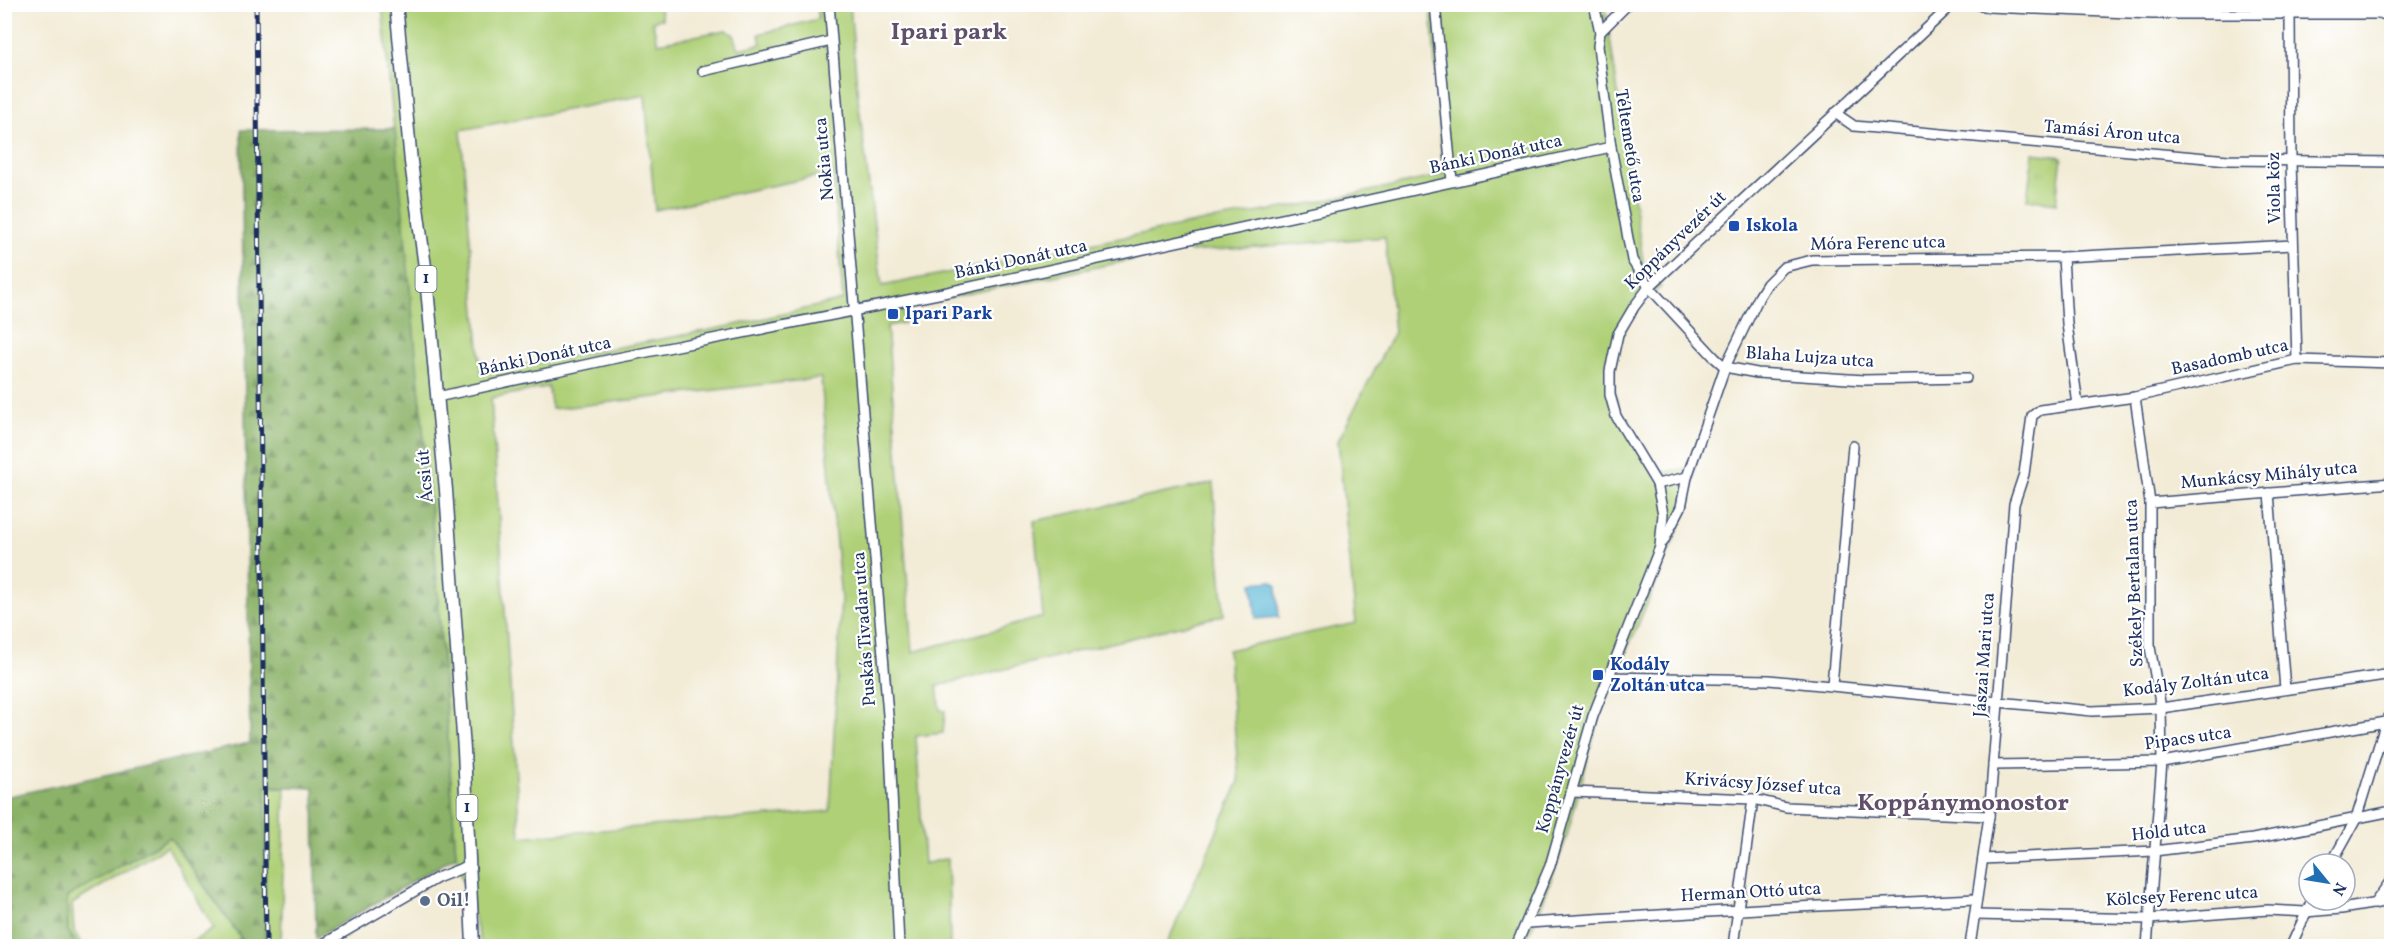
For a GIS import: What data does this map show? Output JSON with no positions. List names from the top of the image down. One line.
{"streets":{"main road":["1","Ácsi út"],"street":["Tamási Áron utca","Téltemető utca","Bánki Donát utca","Nokia utca","Viola köz","Koppányvezér út","Móra Ferenc utca","Blaha Lujza utca","Basadomb utca","Munkácsy Mihály utca","Székely Bertalan utca","Puskás Tivadar utca","Jászai Mari utca","Kodály Zoltán utca","Pipacs utca","Krivácsy József utca","Hold utca","Herman Ottó utca","Kölcsey Ferenc utca"]},"crossings":[["Tamási Áron utca","Viola köz"],["Tamási Áron utca","Koppányvezér út"],["Téltemető utca","Bánki Donát utca"],["Téltemető utca","Koppányvezér út"],["Téltemető utca","Blaha Lujza utca"],["Bánki Donát utca","Nokia utca"],["Bánki Donát utca","Ácsi út"],["Bánki Donát utca","Puskás Tivadar utca"],["Nokia utca","Puskás Tivadar utca"],["Viola köz","Móra Ferenc utca"],["Viola köz","Basadomb utca"],["Koppányvezér út","Móra Ferenc utca"],["Koppányvezér út","Blaha Lujza utca"],["Koppányvezér út","Kodály Zoltán utca"],["Koppányvezér út","Krivácsy József utca"],["Koppányvezér út","Herman Ottó utca"],["Móra Ferenc utca","Blaha Lujza utca"],["Basadomb utca","Székely Bertalan utca"],["Basadomb utca","Jászai Mari utca"],["Munkácsy Mihály utca","Székely Bertalan utca"],["Székely Bertalan utca","Kodály Zoltán utca"],["Székely Bertalan utca","Pipacs utca"],["Székely Bertalan utca","Hold utca"],["Székely Bertalan utca","Kölcsey Ferenc utca"],["Jászai Mari utca","Kodály Zoltán utca"],["Jászai Mari utca","Pipacs utca"],["Jászai Mari utca","Krivácsy József utca"],["Jászai Mari utca","Hold utca"],["Jászai Mari utca","Herman Ottó utca"],["Jászai Mari utca","Kölcsey Ferenc utca"]],"districts":["Ipari park","Koppánymonostor"],"places":{"transit":["Iskola","Ipari Park","Kodály Zoltán utca"],"other":["Oil!"]},"north":"bottom right"}
